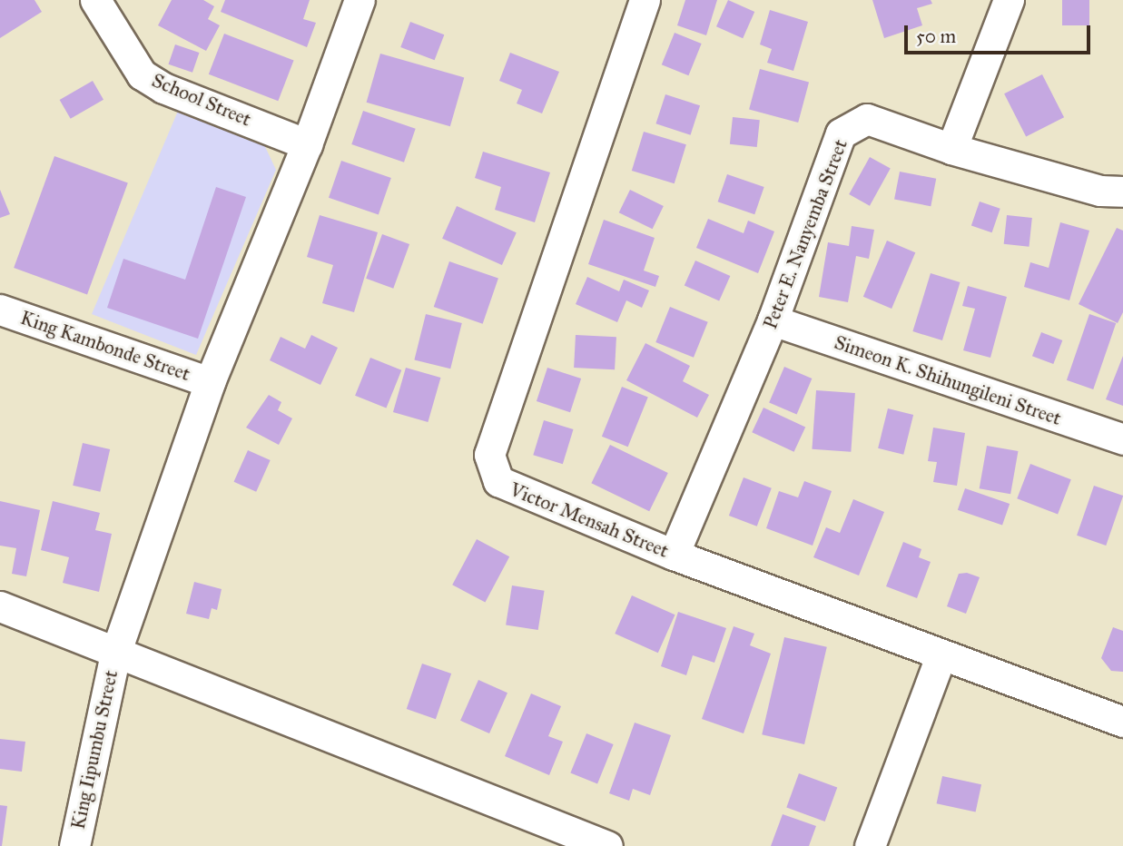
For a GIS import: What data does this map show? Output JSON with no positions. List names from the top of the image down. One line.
{"streets":{"street":["School Street","Peter E. Nanyemba Street","King Kambonde Street","Simeon K. Shihungileni Street","Victor Mensah Street","King Iipumbu Street"]},"crossings":[["School Street","King Iipumbu Street"],["Peter E. Nanyemba Street","Simeon K. Shihungileni Street"],["Peter E. Nanyemba Street","Victor Mensah Street"],["King Kambonde Street","King Iipumbu Street"]],"scale_bar":"50 m"}
